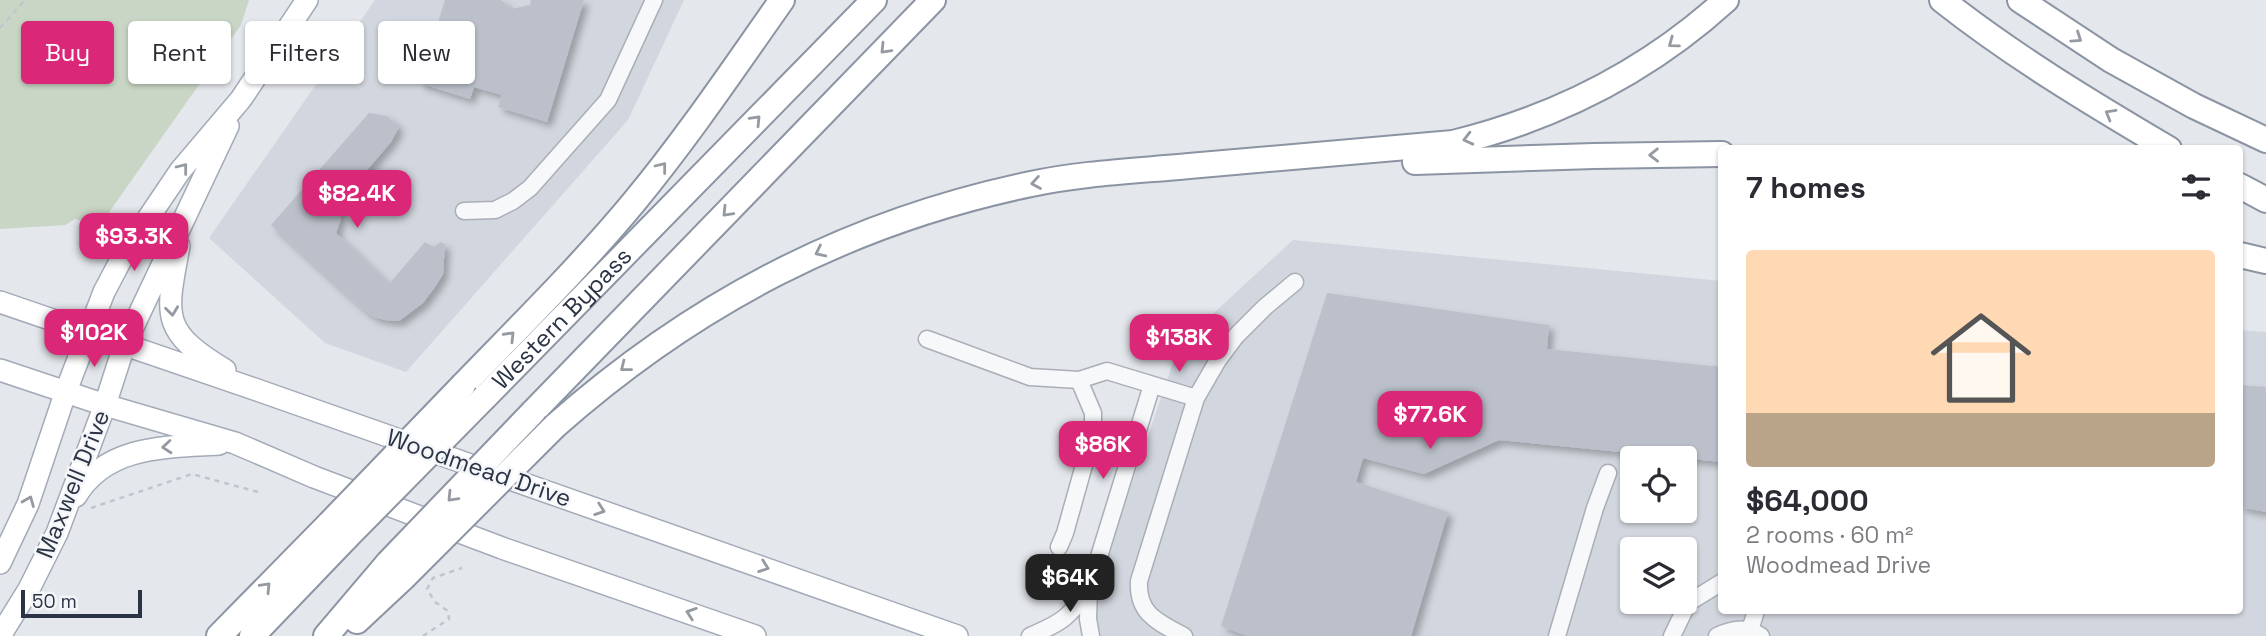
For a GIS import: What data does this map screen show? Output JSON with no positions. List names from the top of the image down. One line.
{"streets":{"highway":["Western Bypass"],"main road":["Woodmead Drive","Maxwell Drive"]},"crossings":[["Woodmead Drive","Maxwell Drive"]],"scale_bar":"50 m","page":{"chip":["Buy","Rent","Filters","New"],"heading":"7 homes","price":["$82.4K","$93.3K","$102K","$138K","$77.6K","$86K","$64K"],"list":[{"name":"$64,000","note":"2 rooms · 60 m² · Woodmead Drive"}],"scale":"50 m"}}
